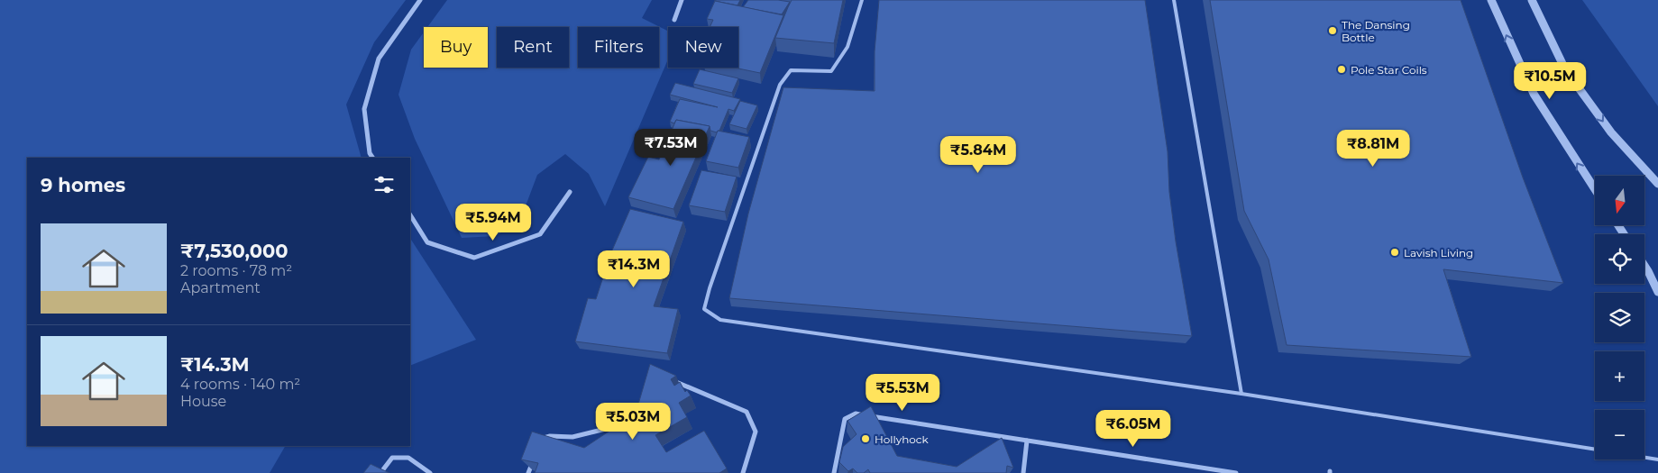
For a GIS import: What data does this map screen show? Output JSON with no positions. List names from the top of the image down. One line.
{"places":["The Dansing Bottle","Pole Star Coils","Lavish Living","Hollyhock"],"north":"bottom","page":{"chip":["Buy","Rent","Filters","New"],"price":["₹10.5M","₹7.53M","₹8.81M","₹5.84M","₹5.94M","₹14.3M","₹5.53M","₹5.03M","₹6.05M"],"heading":"9 homes","map_buttons":["+","−"],"list":[{"name":"₹7,530,000","note":"2 rooms · 78 m² · Apartment"},{"name":"₹14.3M","note":"4 rooms · 140 m² · House"}]}}
